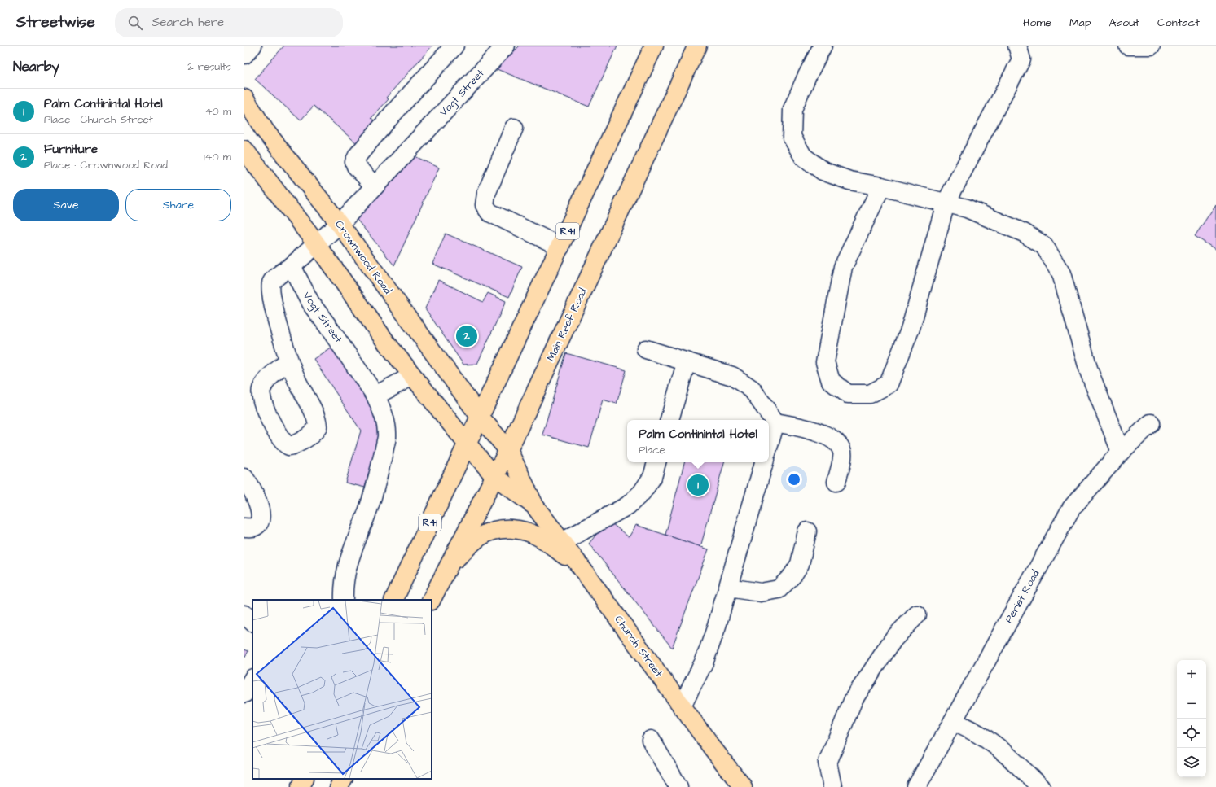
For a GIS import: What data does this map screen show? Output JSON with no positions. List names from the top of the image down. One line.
{"streets":{"main road":["R41","Crownwood Road","Main Reef Road","Church Street"],"street":["Vogt Street","Periet Road"]},"crossings":[["Vogt Street","Crownwood Road"],["R41","Crownwood Road"],["R41","Church Street"],["Crownwood Road","Church Street"],["Main Reef Road","Church Street"]],"page":{"header":"Streetwise","search":"Search here","nav":["Home","Map","About","Contact"],"heading":["Nearby","2 results"],"list":[{"mark":"1","name":"Palm Continintal Hotel","note":"Place · Church Street","value":"40 m"},{"mark":"2","name":"Furniture","note":"Place · Crownwood Road","value":"140 m"}],"buttons":["Save","Share"],"pins":["2","1"],"popup":["Palm Continintal Hotel","Place"],"map_buttons":["+","−"]}}
